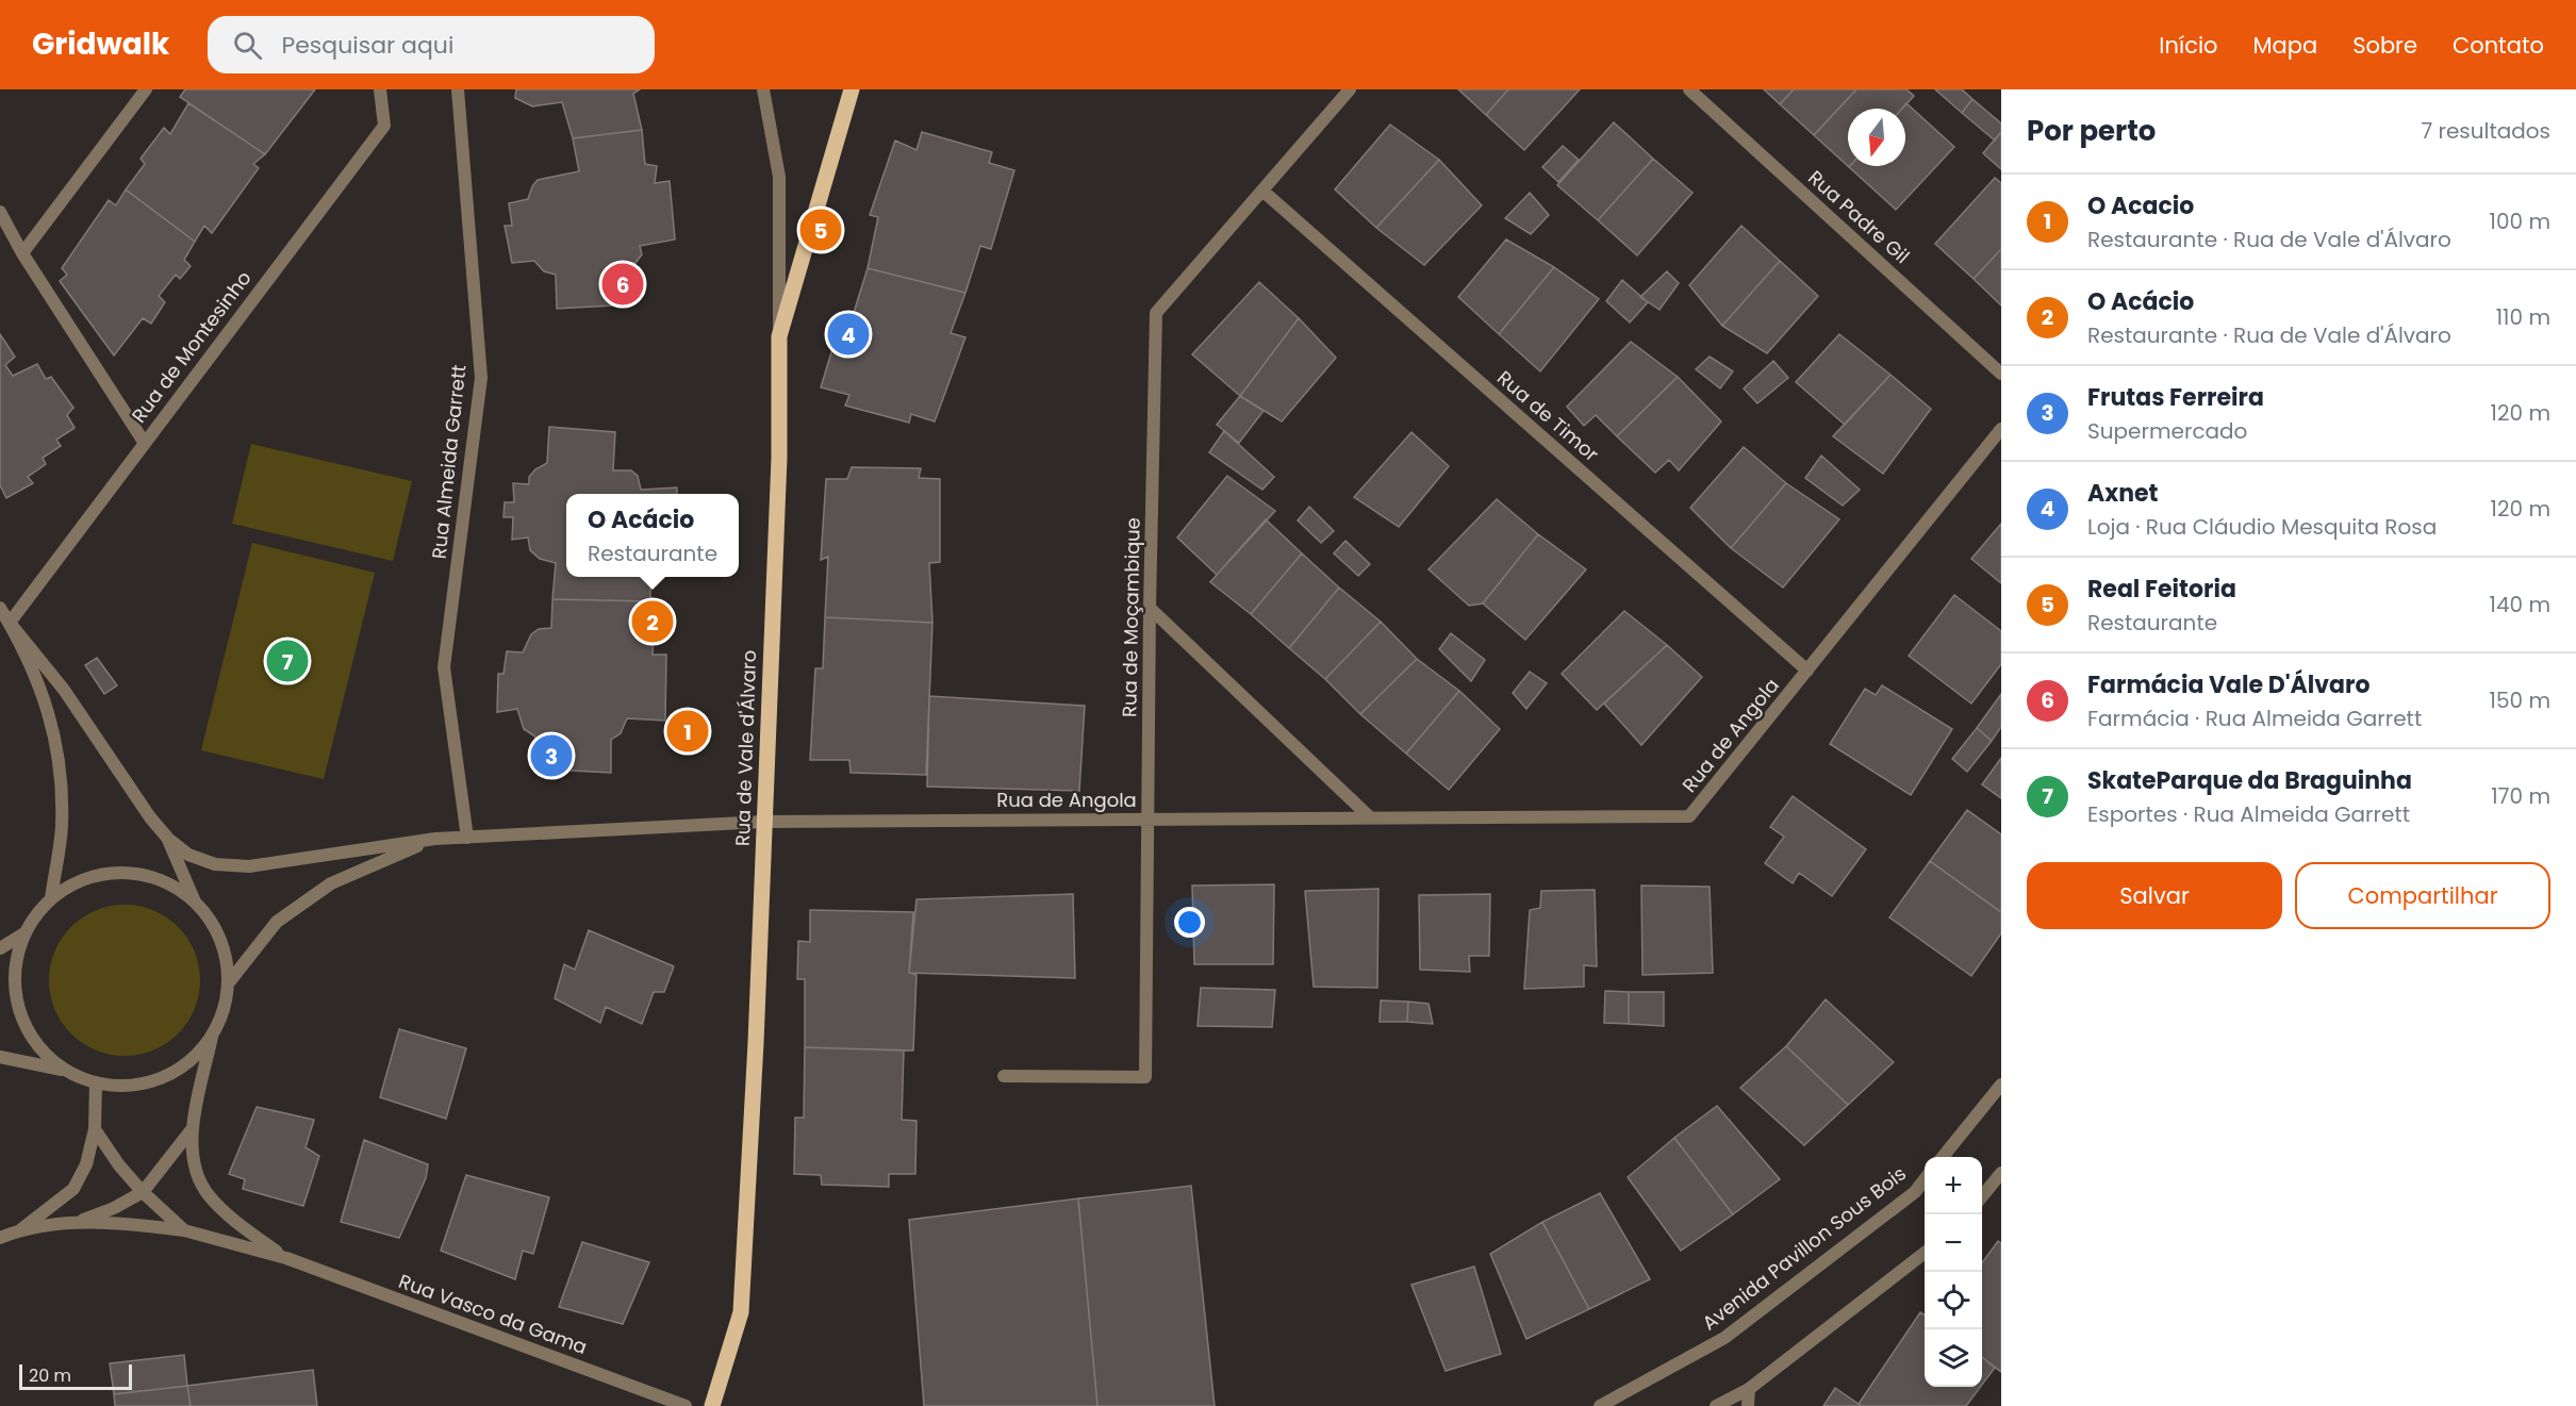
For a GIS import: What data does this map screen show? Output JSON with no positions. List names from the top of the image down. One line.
{"streets":{"main road":["Rua de Vale d'Álvaro"],"street":["Rua Padre Gil","Rua de Montesinho","Rua de Timor","Rua Almeida Garrett","Rua de Moçambique","Rua de Angola","Avenida Pavillon Sous Bois","Rua Vasco da Gama"]},"crossings":[["Rua de Timor","Rua de Moçambique"],["Rua de Timor","Rua de Angola"],["Rua Almeida Garrett","Rua de Angola"],["Rua de Moçambique","Rua de Angola"],["Rua de Angola","Rua de Vale d'Álvaro"]],"scale_bar":"20 m","north":"bottom","page":{"header":"Gridwalk","search":"Pesquisar aqui","nav":["Início","Mapa","Sobre","Contato"],"heading":["Por perto","7 resultados"],"list":[{"mark":"1","name":"O Acacio","note":"Restaurante · Rua de Vale d'Álvaro","value":"100 m"},{"mark":"2","name":"O Acácio","note":"Restaurante · Rua de Vale d'Álvaro","value":"110 m"},{"mark":"3","name":"Frutas Ferreira","note":"Supermercado","value":"120 m"},{"mark":"4","name":"Axnet","note":"Loja · Rua Cláudio Mesquita Rosa","value":"120 m"},{"mark":"5","name":"Real Feitoria","note":"Restaurante","value":"140 m"},{"mark":"6","name":"Farmácia Vale D'Álvaro","note":"Farmácia · Rua Almeida Garrett","value":"150 m"},{"mark":"7","name":"SkateParque da Braguinha","note":"Esportes · Rua Almeida Garrett","value":"170 m"}],"pins":["5","6","4","2","7","1","3"],"popup":["O Acácio","Restaurante"],"buttons":["Salvar","Compartilhar"],"map_buttons":["+","−"],"scale":"20 m"}}
